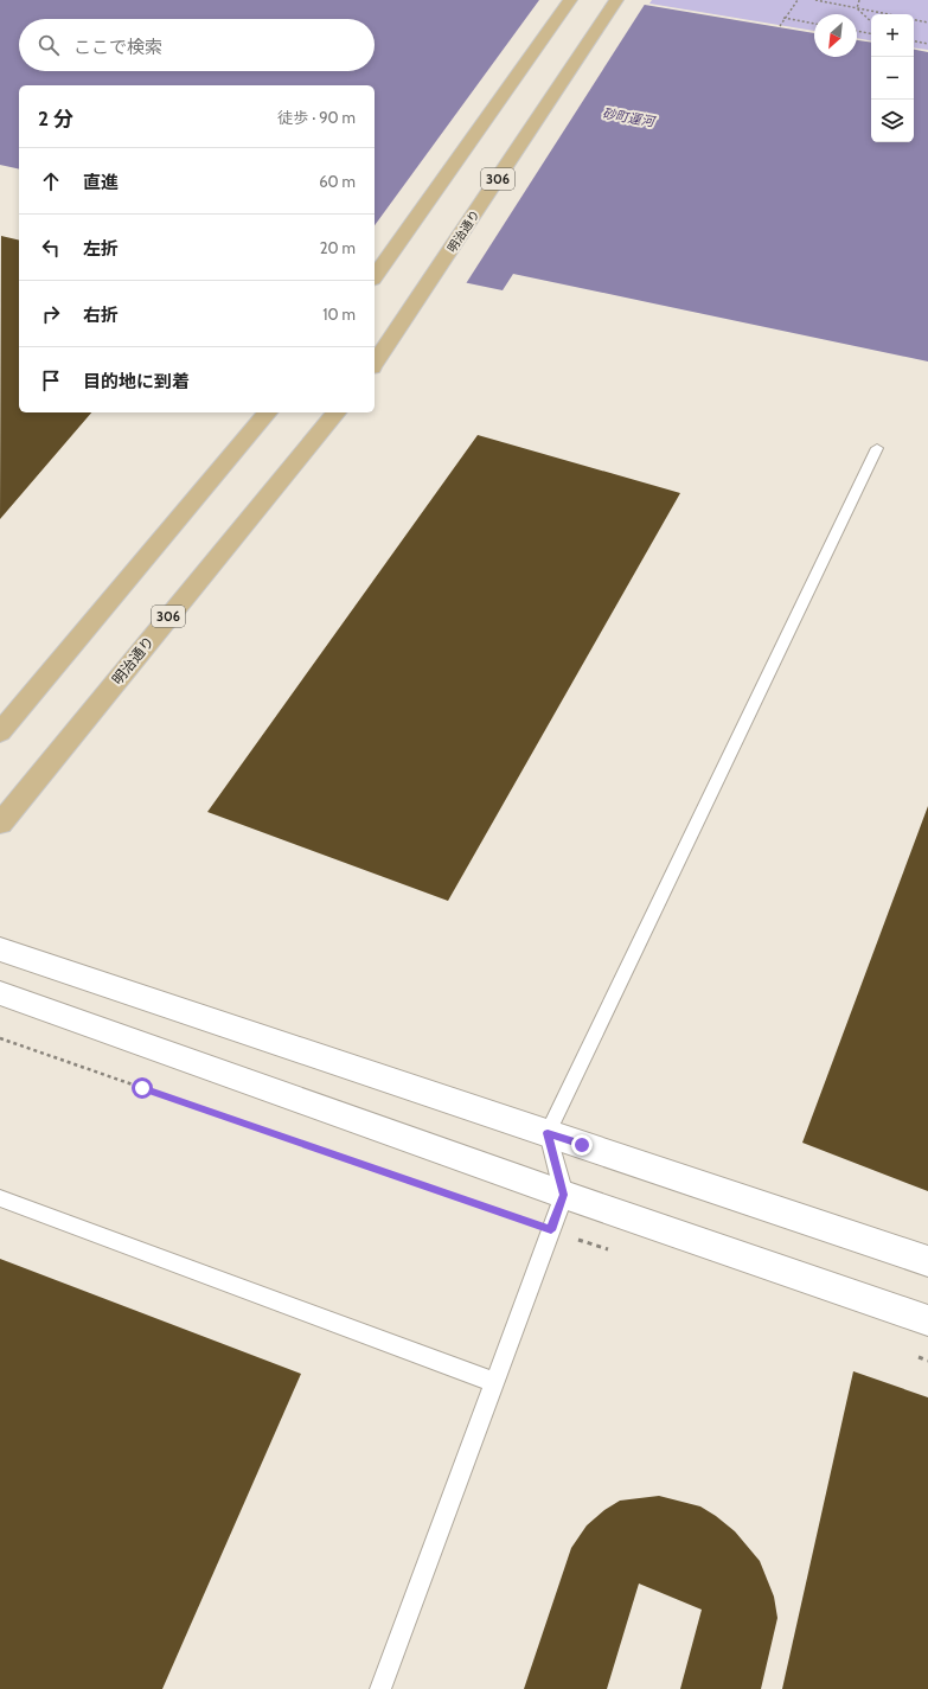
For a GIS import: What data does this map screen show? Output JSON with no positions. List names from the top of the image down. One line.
{"streets":{"main road":["306","明治通り"]},"water":["砂町運河"],"north":"bottom left","page":{"map_buttons":["+","−"],"search":"ここで検索","heading":["2 分","徒歩 · 90 m"],"list":[["直進","60 m"],["左折","20 m"],["右折","10 m"],"目的地に到着"]}}
